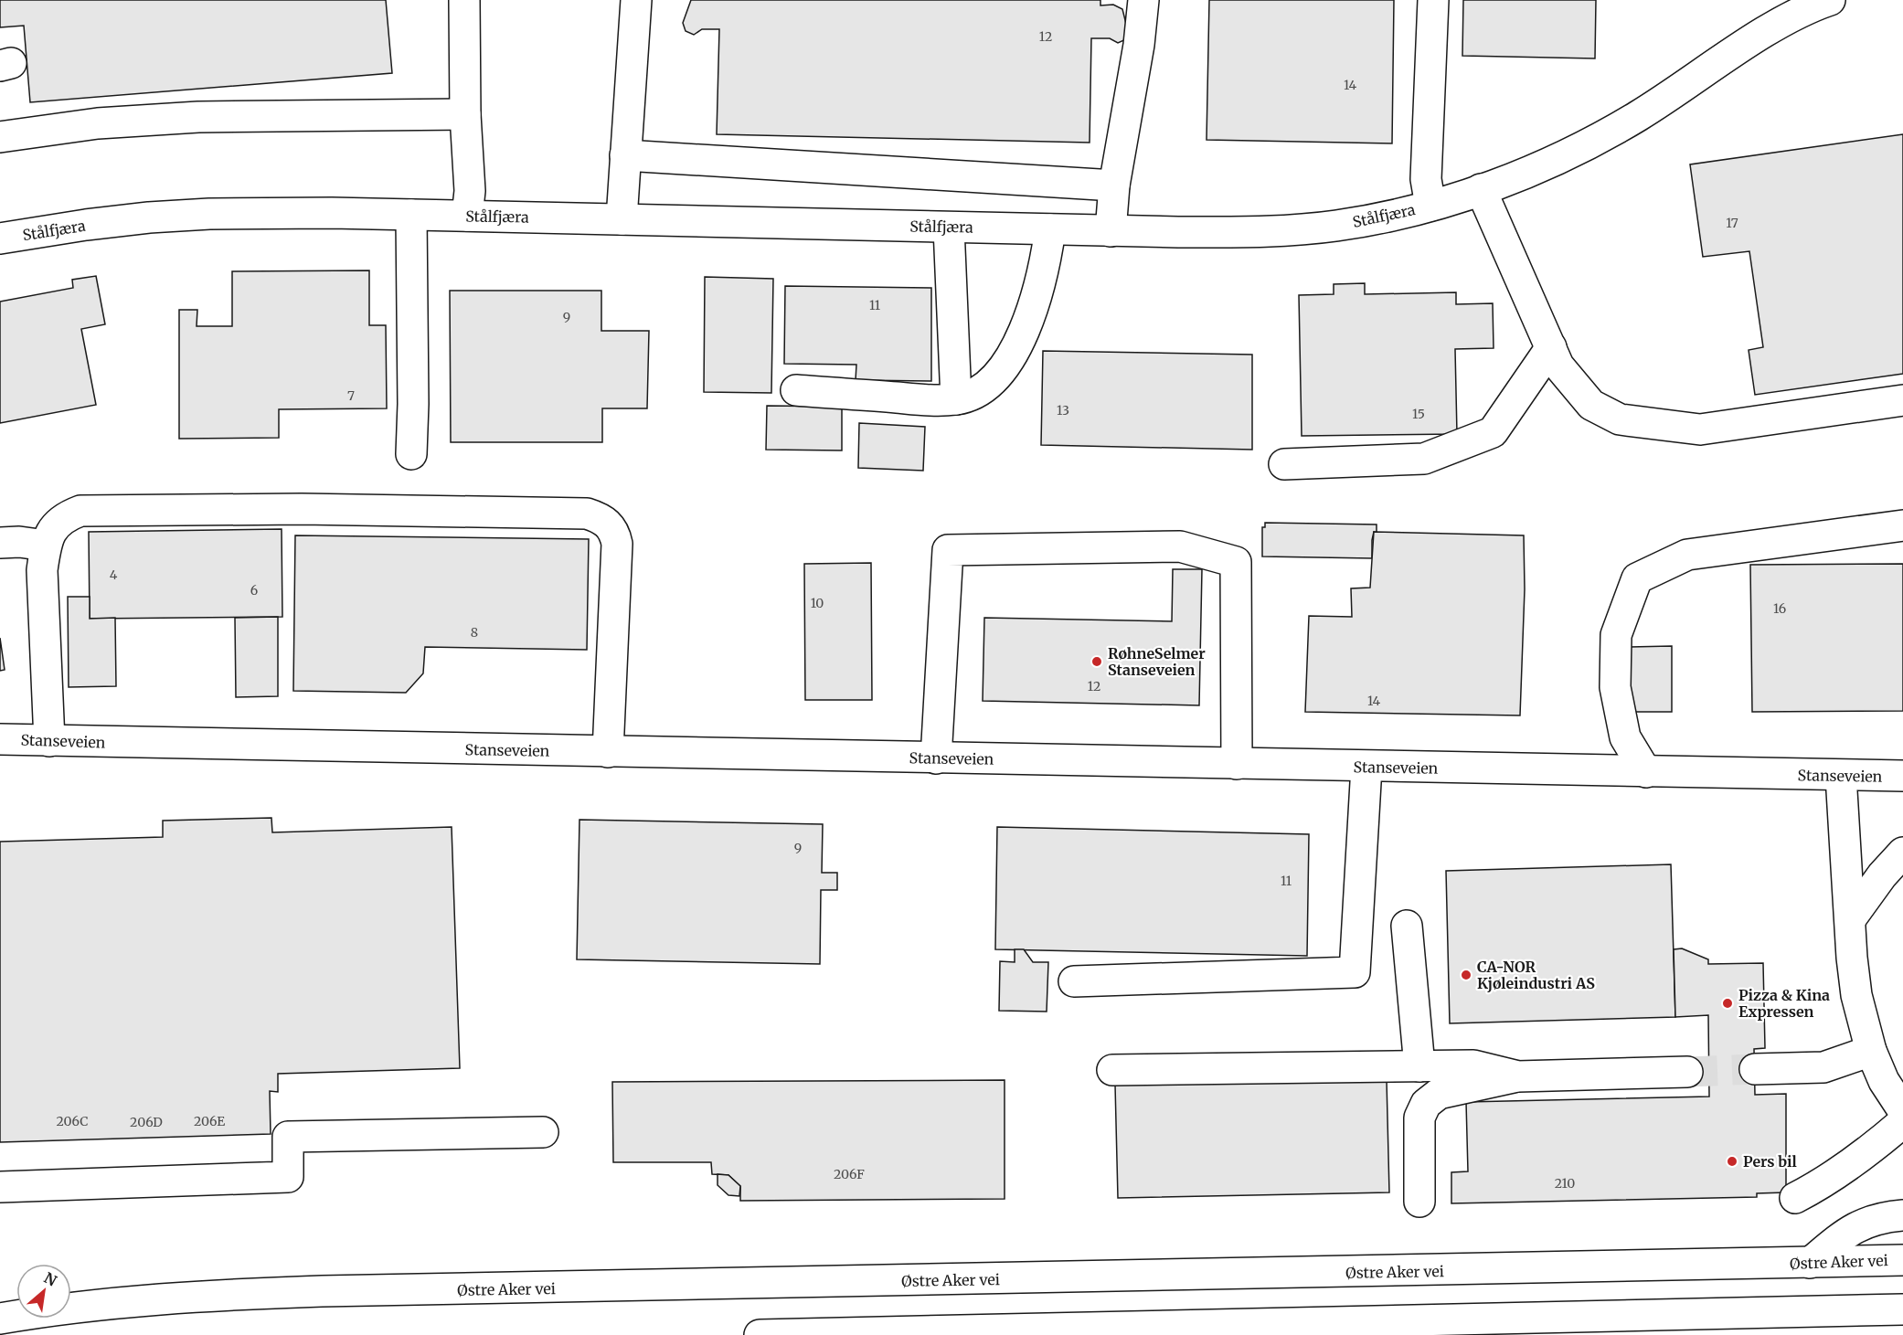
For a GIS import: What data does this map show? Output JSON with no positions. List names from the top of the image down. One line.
{"streets":{"main road":["Stålfjæra","Stanseveien","Østre Aker vei"]},"places":["RøhneSelmer Stanseveien","CA-NOR Kjøleindustri AS","Pizza & Kina Expressen","Pers bil"],"house_numbers":["12","14","17","11","9","7","13","15","4","6","10","16","8","12","14","9","11","206C","206E","206D","206F","210"],"north":"top right"}
